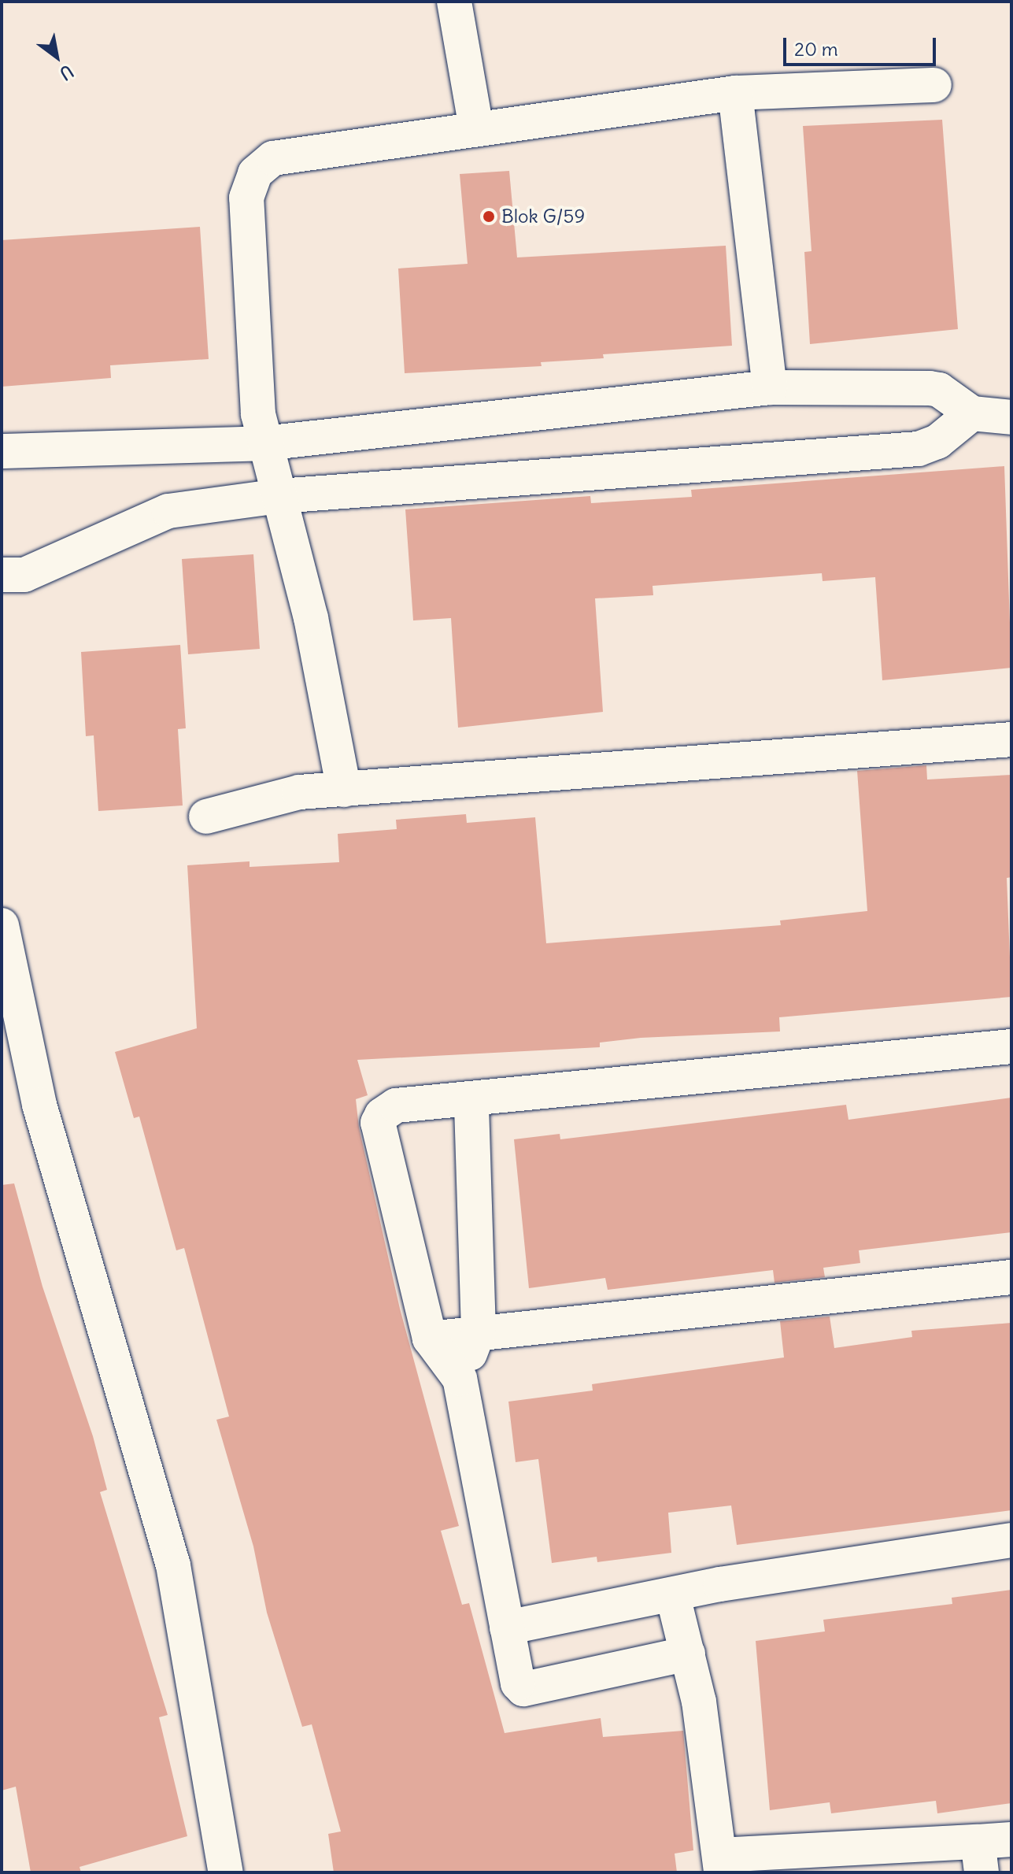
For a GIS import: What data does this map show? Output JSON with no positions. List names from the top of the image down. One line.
{"places":["Blok G/59"],"scale_bar":"20 m","north":"bottom right"}
